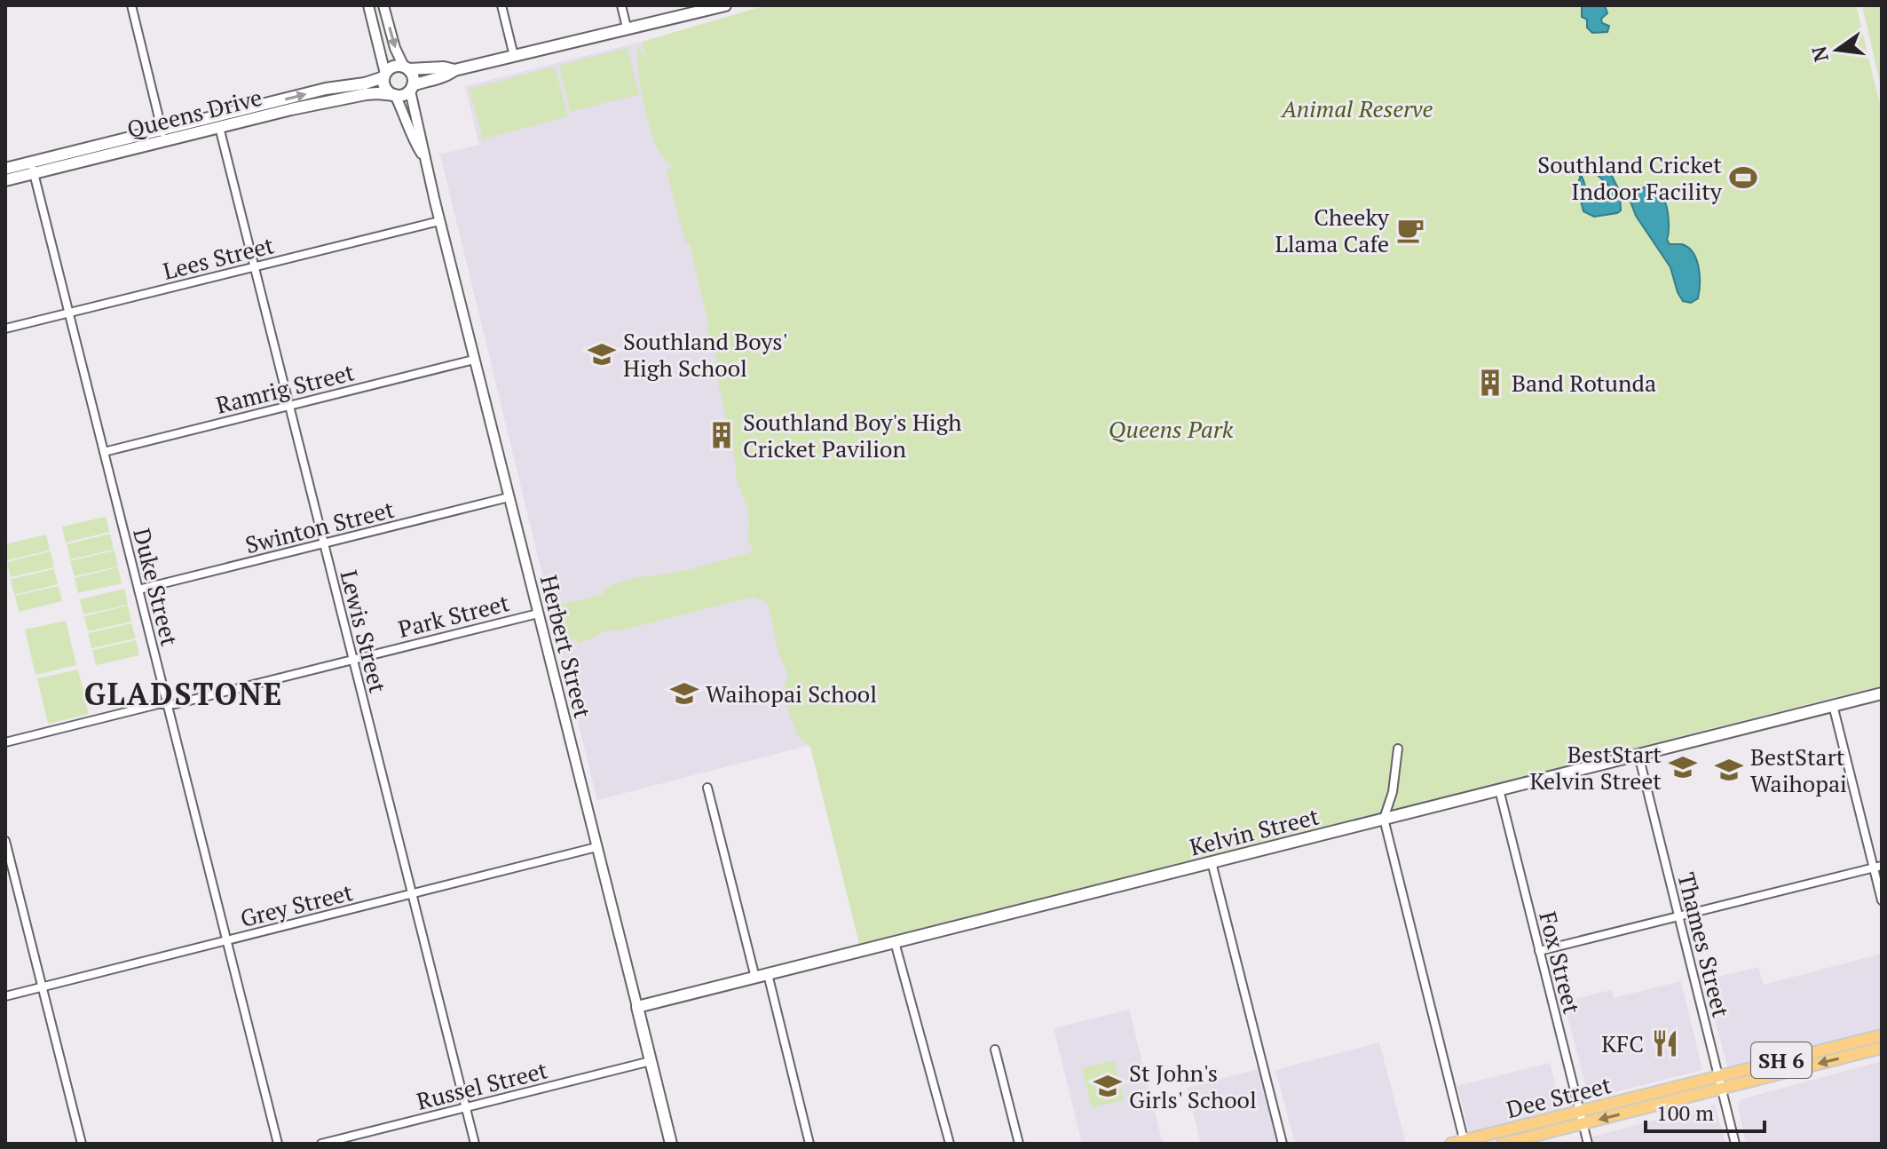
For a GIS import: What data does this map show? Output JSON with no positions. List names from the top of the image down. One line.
{"streets":{"main road":["Queens Drive","Herbert Street","Kelvin Street","SH 6","Dee Street"],"street":["Lees Street","Ramrig Street","Swinton Street","Duke Street","Park Street","Lewis Street","Grey Street","Thames Street","Fox Street","Russel Street"]},"crossings":[["Queens Drive","Duke Street"],["Queens Drive","Lewis Street"],["Queens Drive","Herbert Street"],["Lees Street","Duke Street"],["Lees Street","Lewis Street"],["Lees Street","Herbert Street"],["Ramrig Street","Duke Street"],["Ramrig Street","Lewis Street"],["Ramrig Street","Herbert Street"],["Swinton Street","Duke Street"],["Swinton Street","Lewis Street"],["Swinton Street","Herbert Street"],["Duke Street","Park Street"],["Duke Street","Grey Street"],["Park Street","Lewis Street"],["Park Street","Herbert Street"],["Lewis Street","Grey Street"],["Lewis Street","Russel Street"],["Herbert Street","Kelvin Street"],["Herbert Street","Grey Street"],["Herbert Street","Russel Street"],["Kelvin Street","Thames Street"],["Kelvin Street","Fox Street"],["Thames Street","Dee Street"],["Fox Street","Dee Street"]],"districts":["GLADSTONE"],"parks":["Animal Reserve","Queens Park"],"places":{"sports":["Southland Cricket Indoor Facility"],"cafe":["Cheeky Llama Cafe"],"school or university":["Southland Boys' High School","Waihopai School","BestStart Kelvin Street","BestStart Waihopai","St John's Girls' School"],"building":["Band Rotunda","Southland Boy's High Cricket Pavilion"],"restaurant":["KFC"]},"scale_bar":"100 m","north":"left"}
